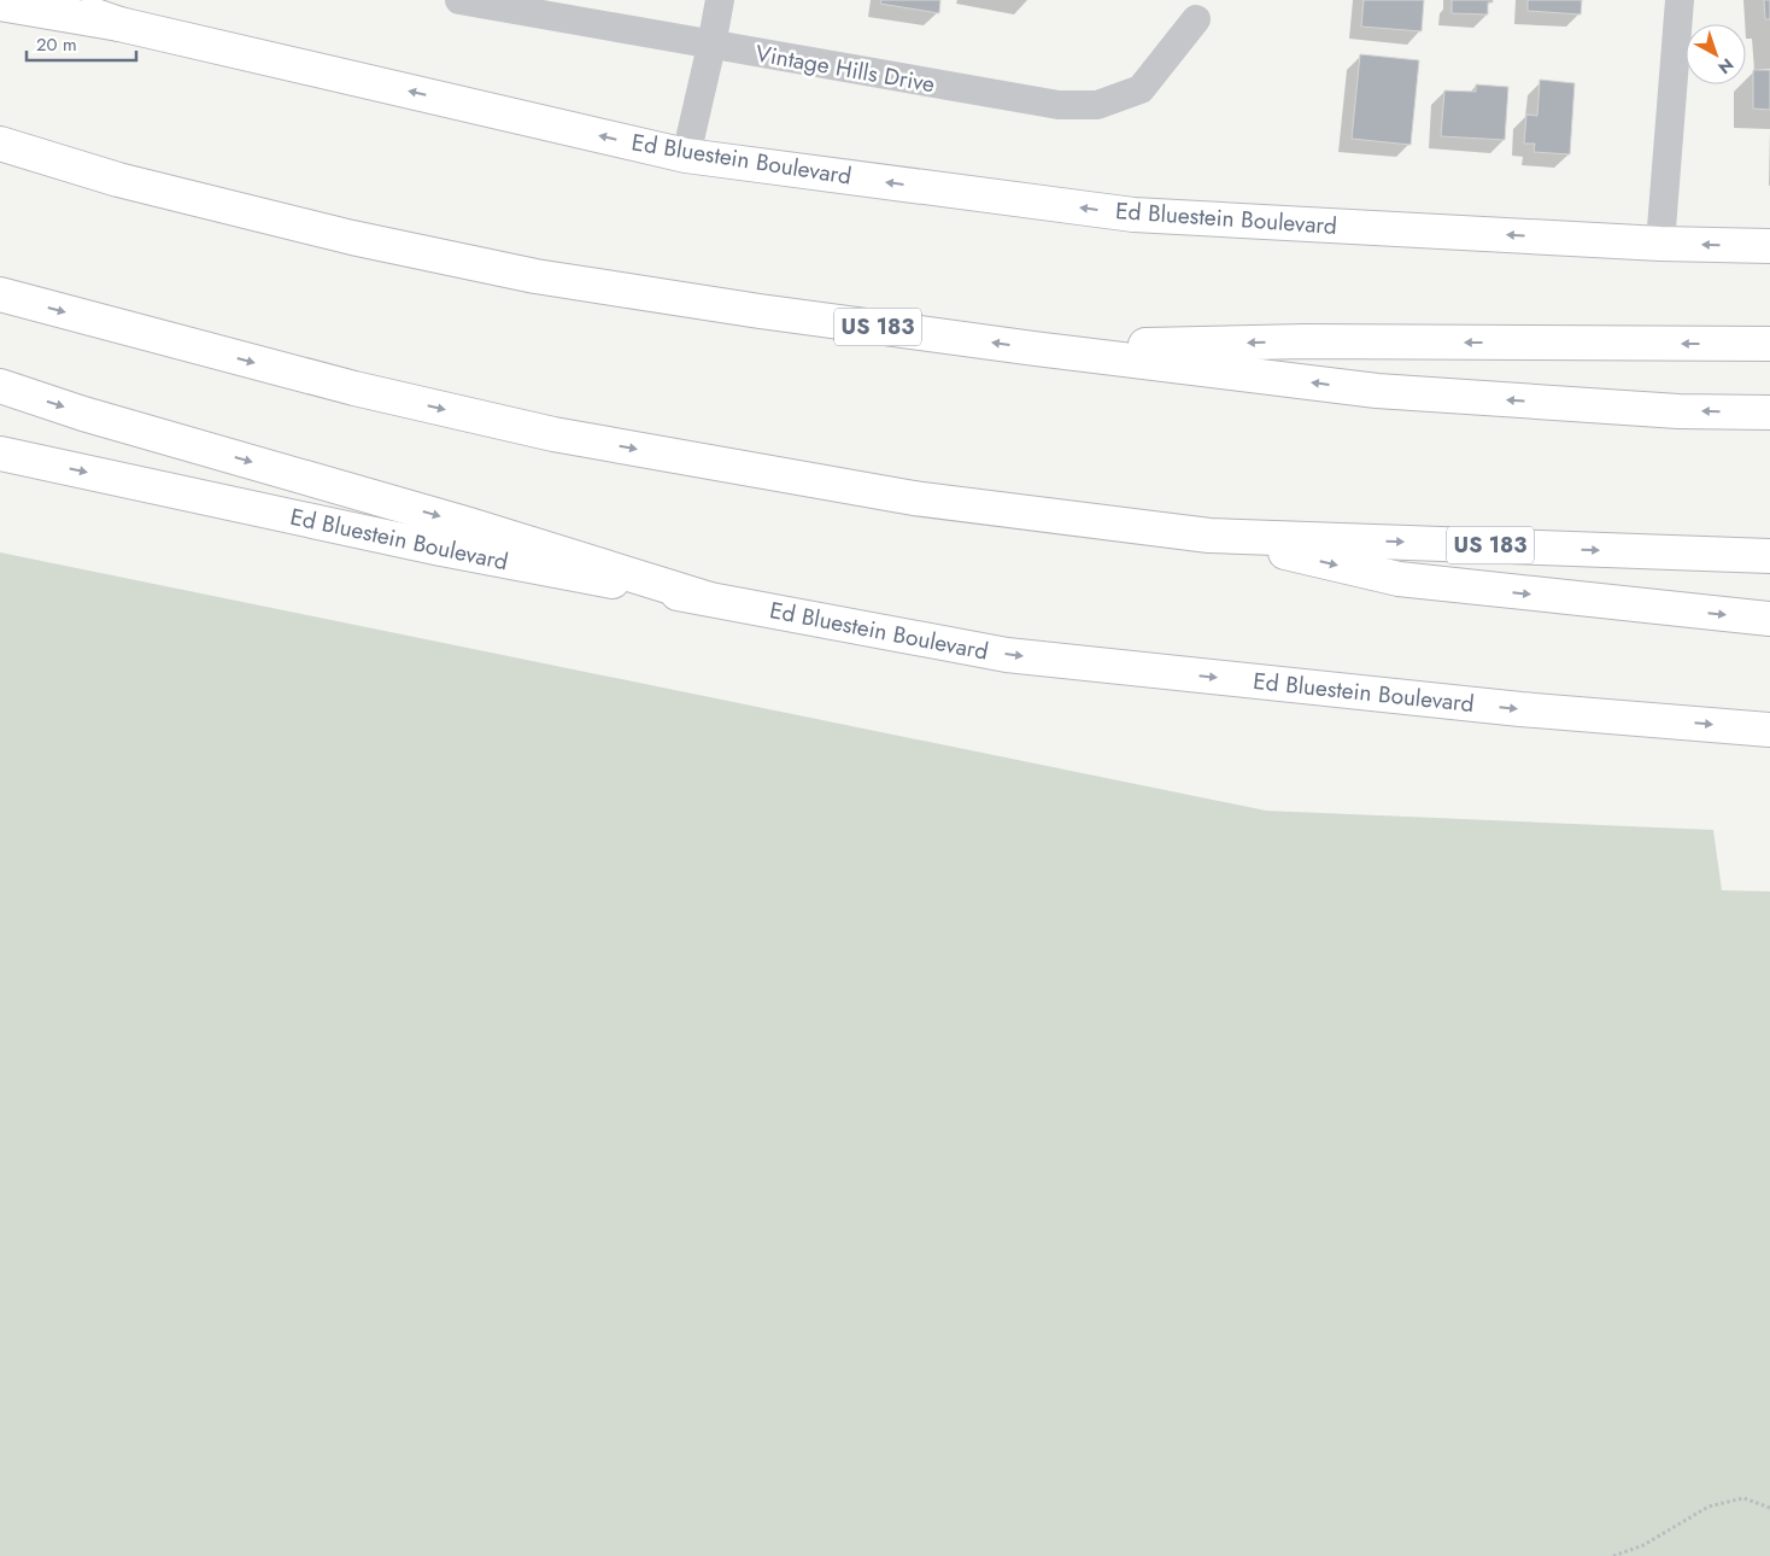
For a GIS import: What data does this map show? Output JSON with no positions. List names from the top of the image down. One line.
{"streets":{"main road":["Ed Bluestein Boulevard","US 183"],"street":["Vintage Hills Drive"]},"scale_bar":"20 m","north":"bottom right"}
